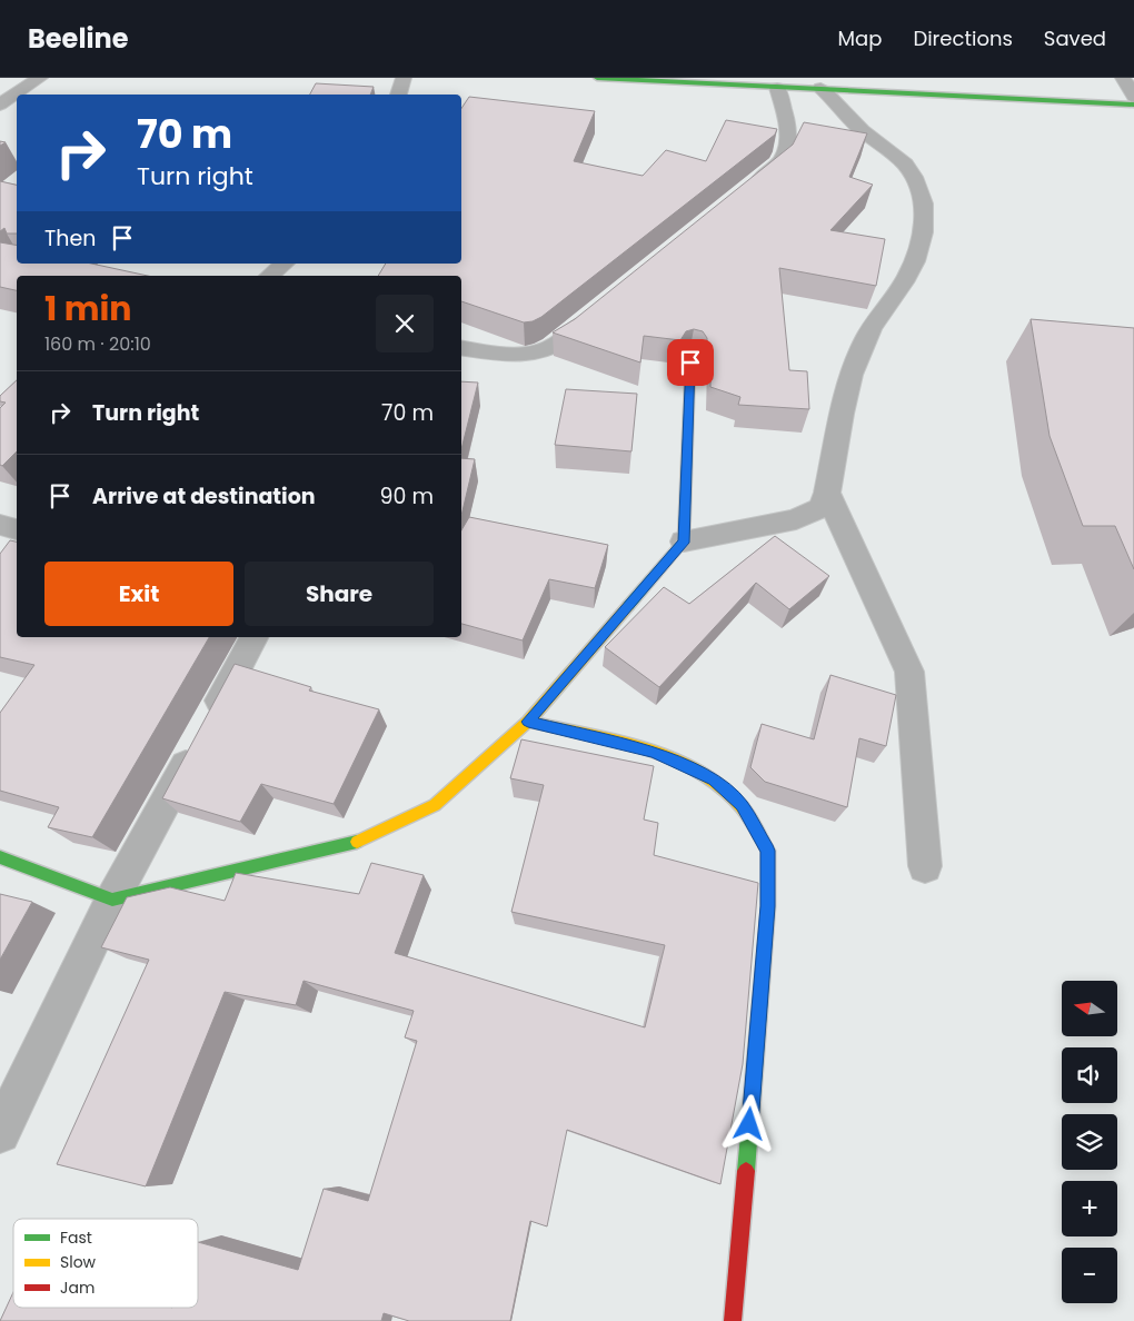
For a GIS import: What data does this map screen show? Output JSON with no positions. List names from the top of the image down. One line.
{"legend":["Fast","Slow","Jam"],"north":"left","page":{"header":"Beeline","nav":["Map","Directions","Saved"],"turn":["70 m","Turn right"],"then":"Then","heading":["1 min","160 m · 20:10"],"list":[{"name":"Turn right","value":"70 m"},{"name":"Arrive at destination","value":"90 m"}],"buttons":["Exit","Share"],"map_buttons":["+","−"]}}
